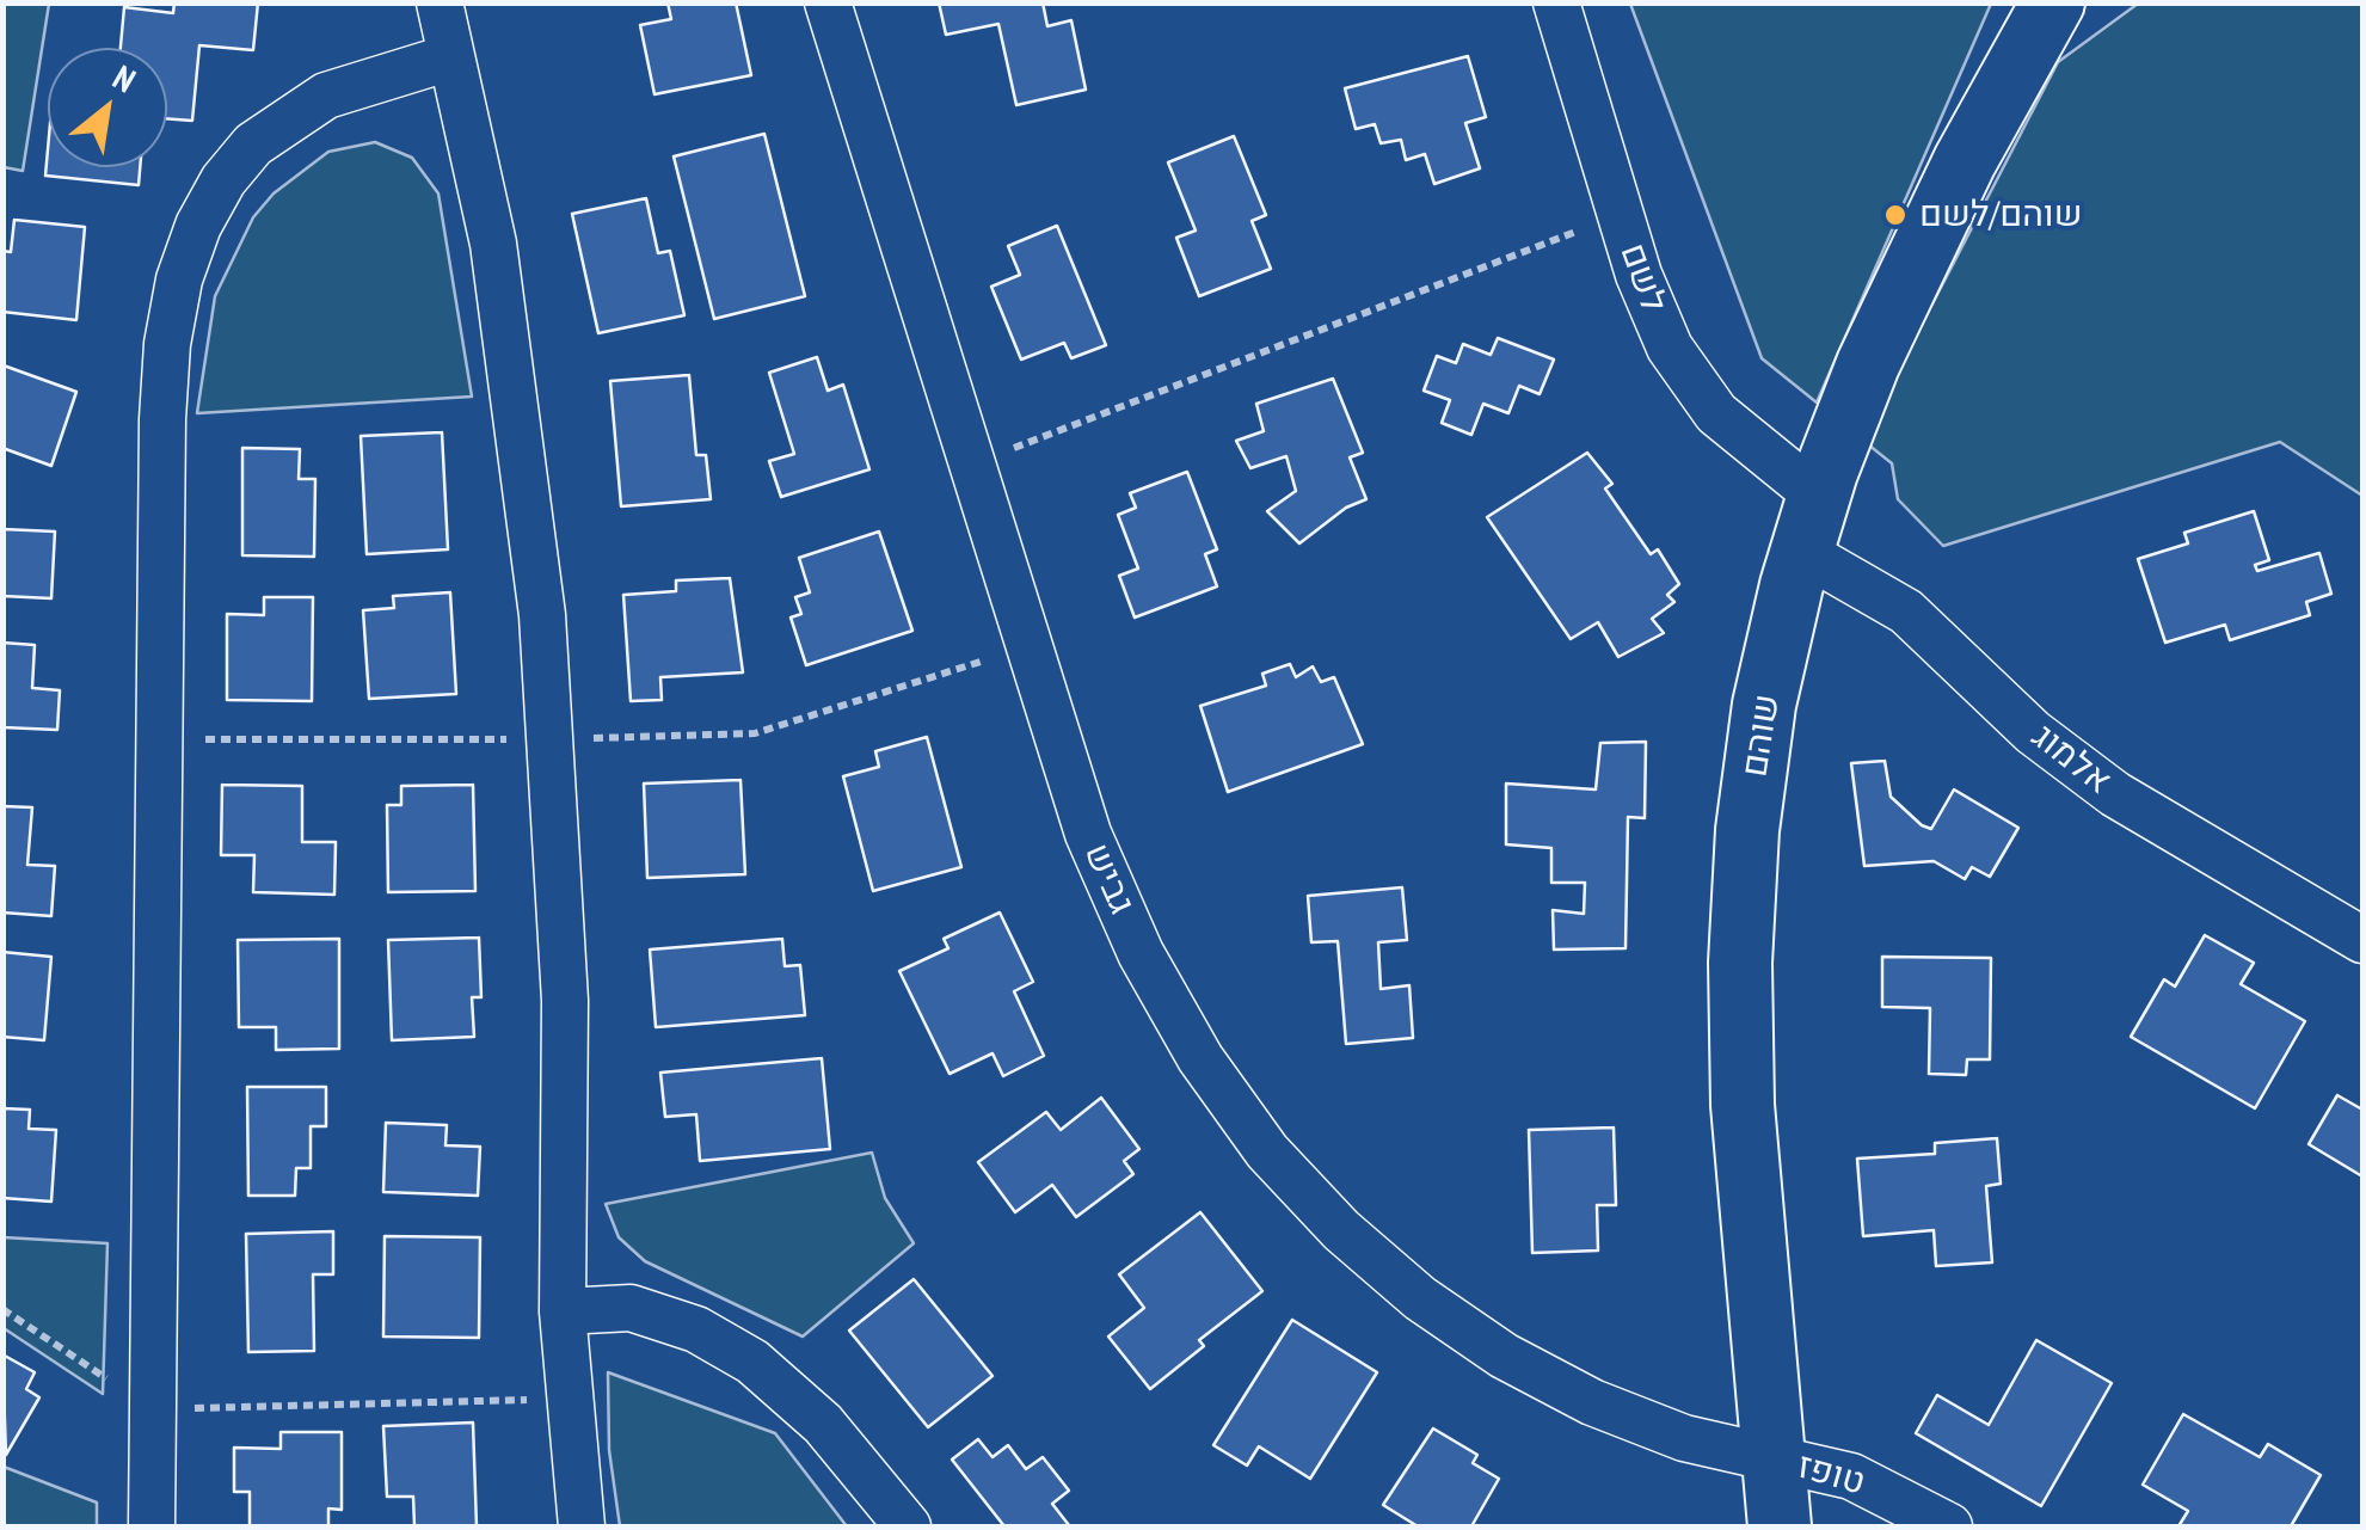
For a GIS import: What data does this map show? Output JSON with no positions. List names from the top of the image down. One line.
{"streets":{"street":["לשם","שוהם","אלמוג","גביש","טופז"]},"crossings":[["לשם","שוהם"],["לשם","אלמוג"],["שוהם","אלמוג"],["שוהם","גביש"],["שוהם","טופז"],["גביש","טופז"]],"places":["שוהם/לשם"],"north":"top right"}
